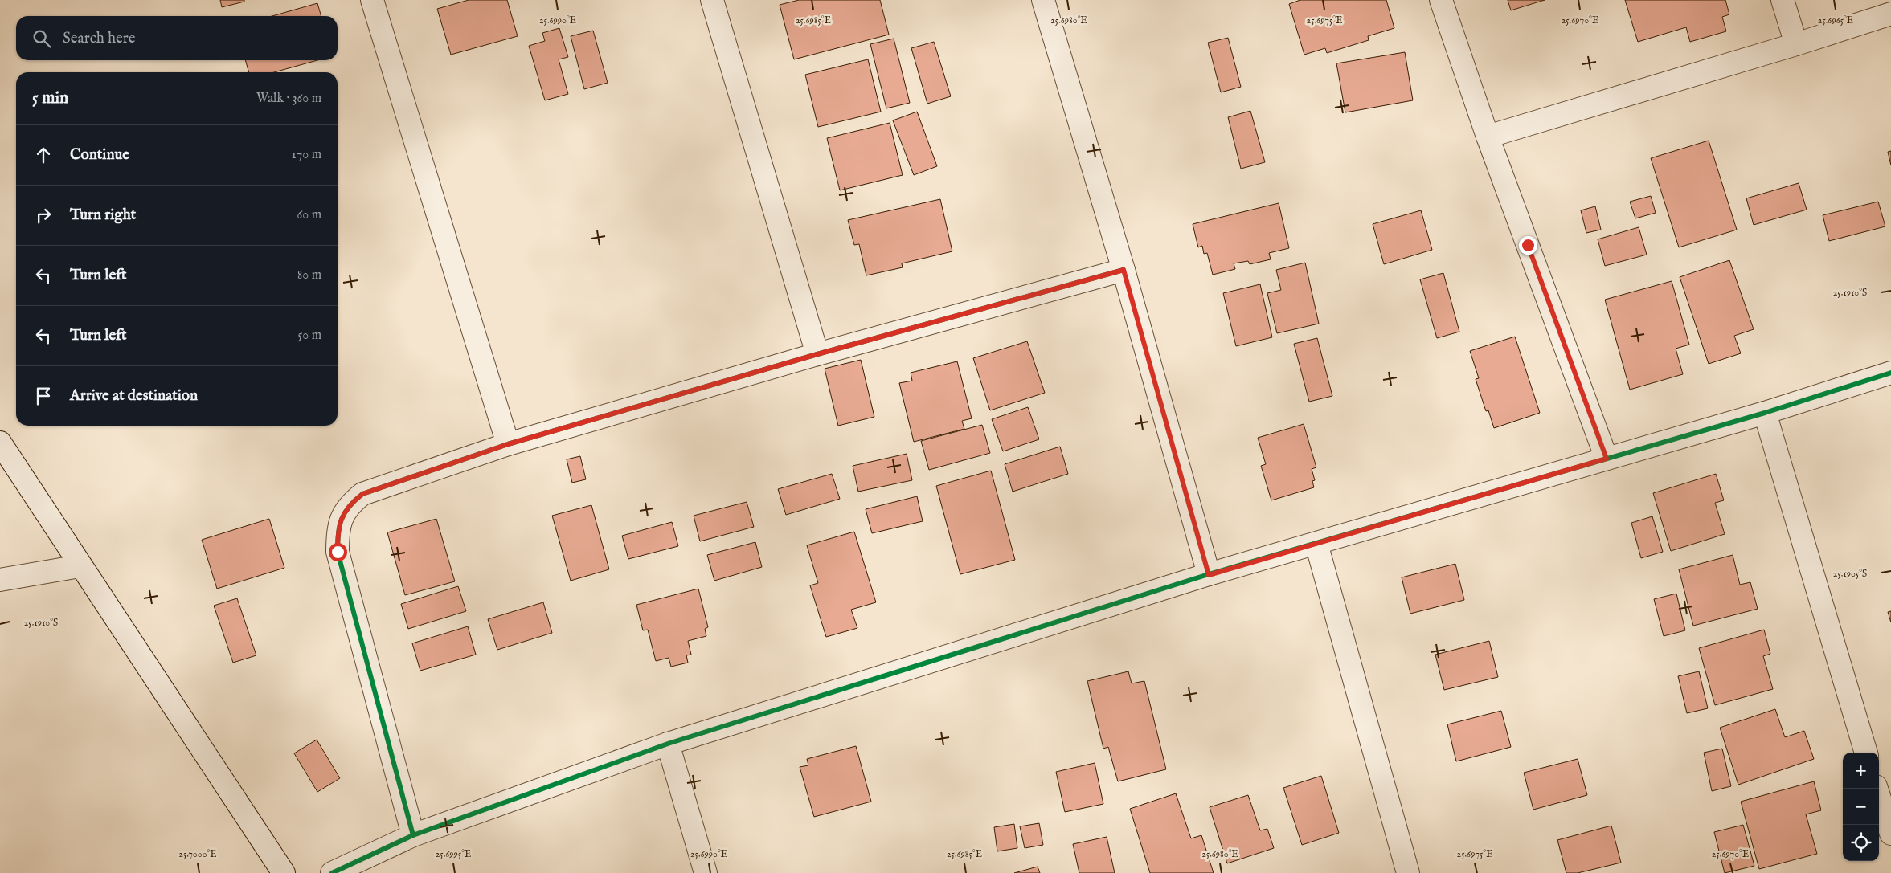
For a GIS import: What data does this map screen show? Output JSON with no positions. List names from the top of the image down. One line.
{"page":{"search":"Search here","heading":["5 min","Walk · 360 m"],"list":[["Continue","170 m"],["Turn right","60 m"],["Turn left","80 m"],["Turn left","50 m"],"Arrive at destination"],"map_buttons":["+","−"]},"coordinates":["25.6990°E","25.6985°E","25.6980°E","25.6975°E","25.6970°E","25.6965°E","25.1910°S","25.1905°S","25.7000°E","25.6995°E"]}
